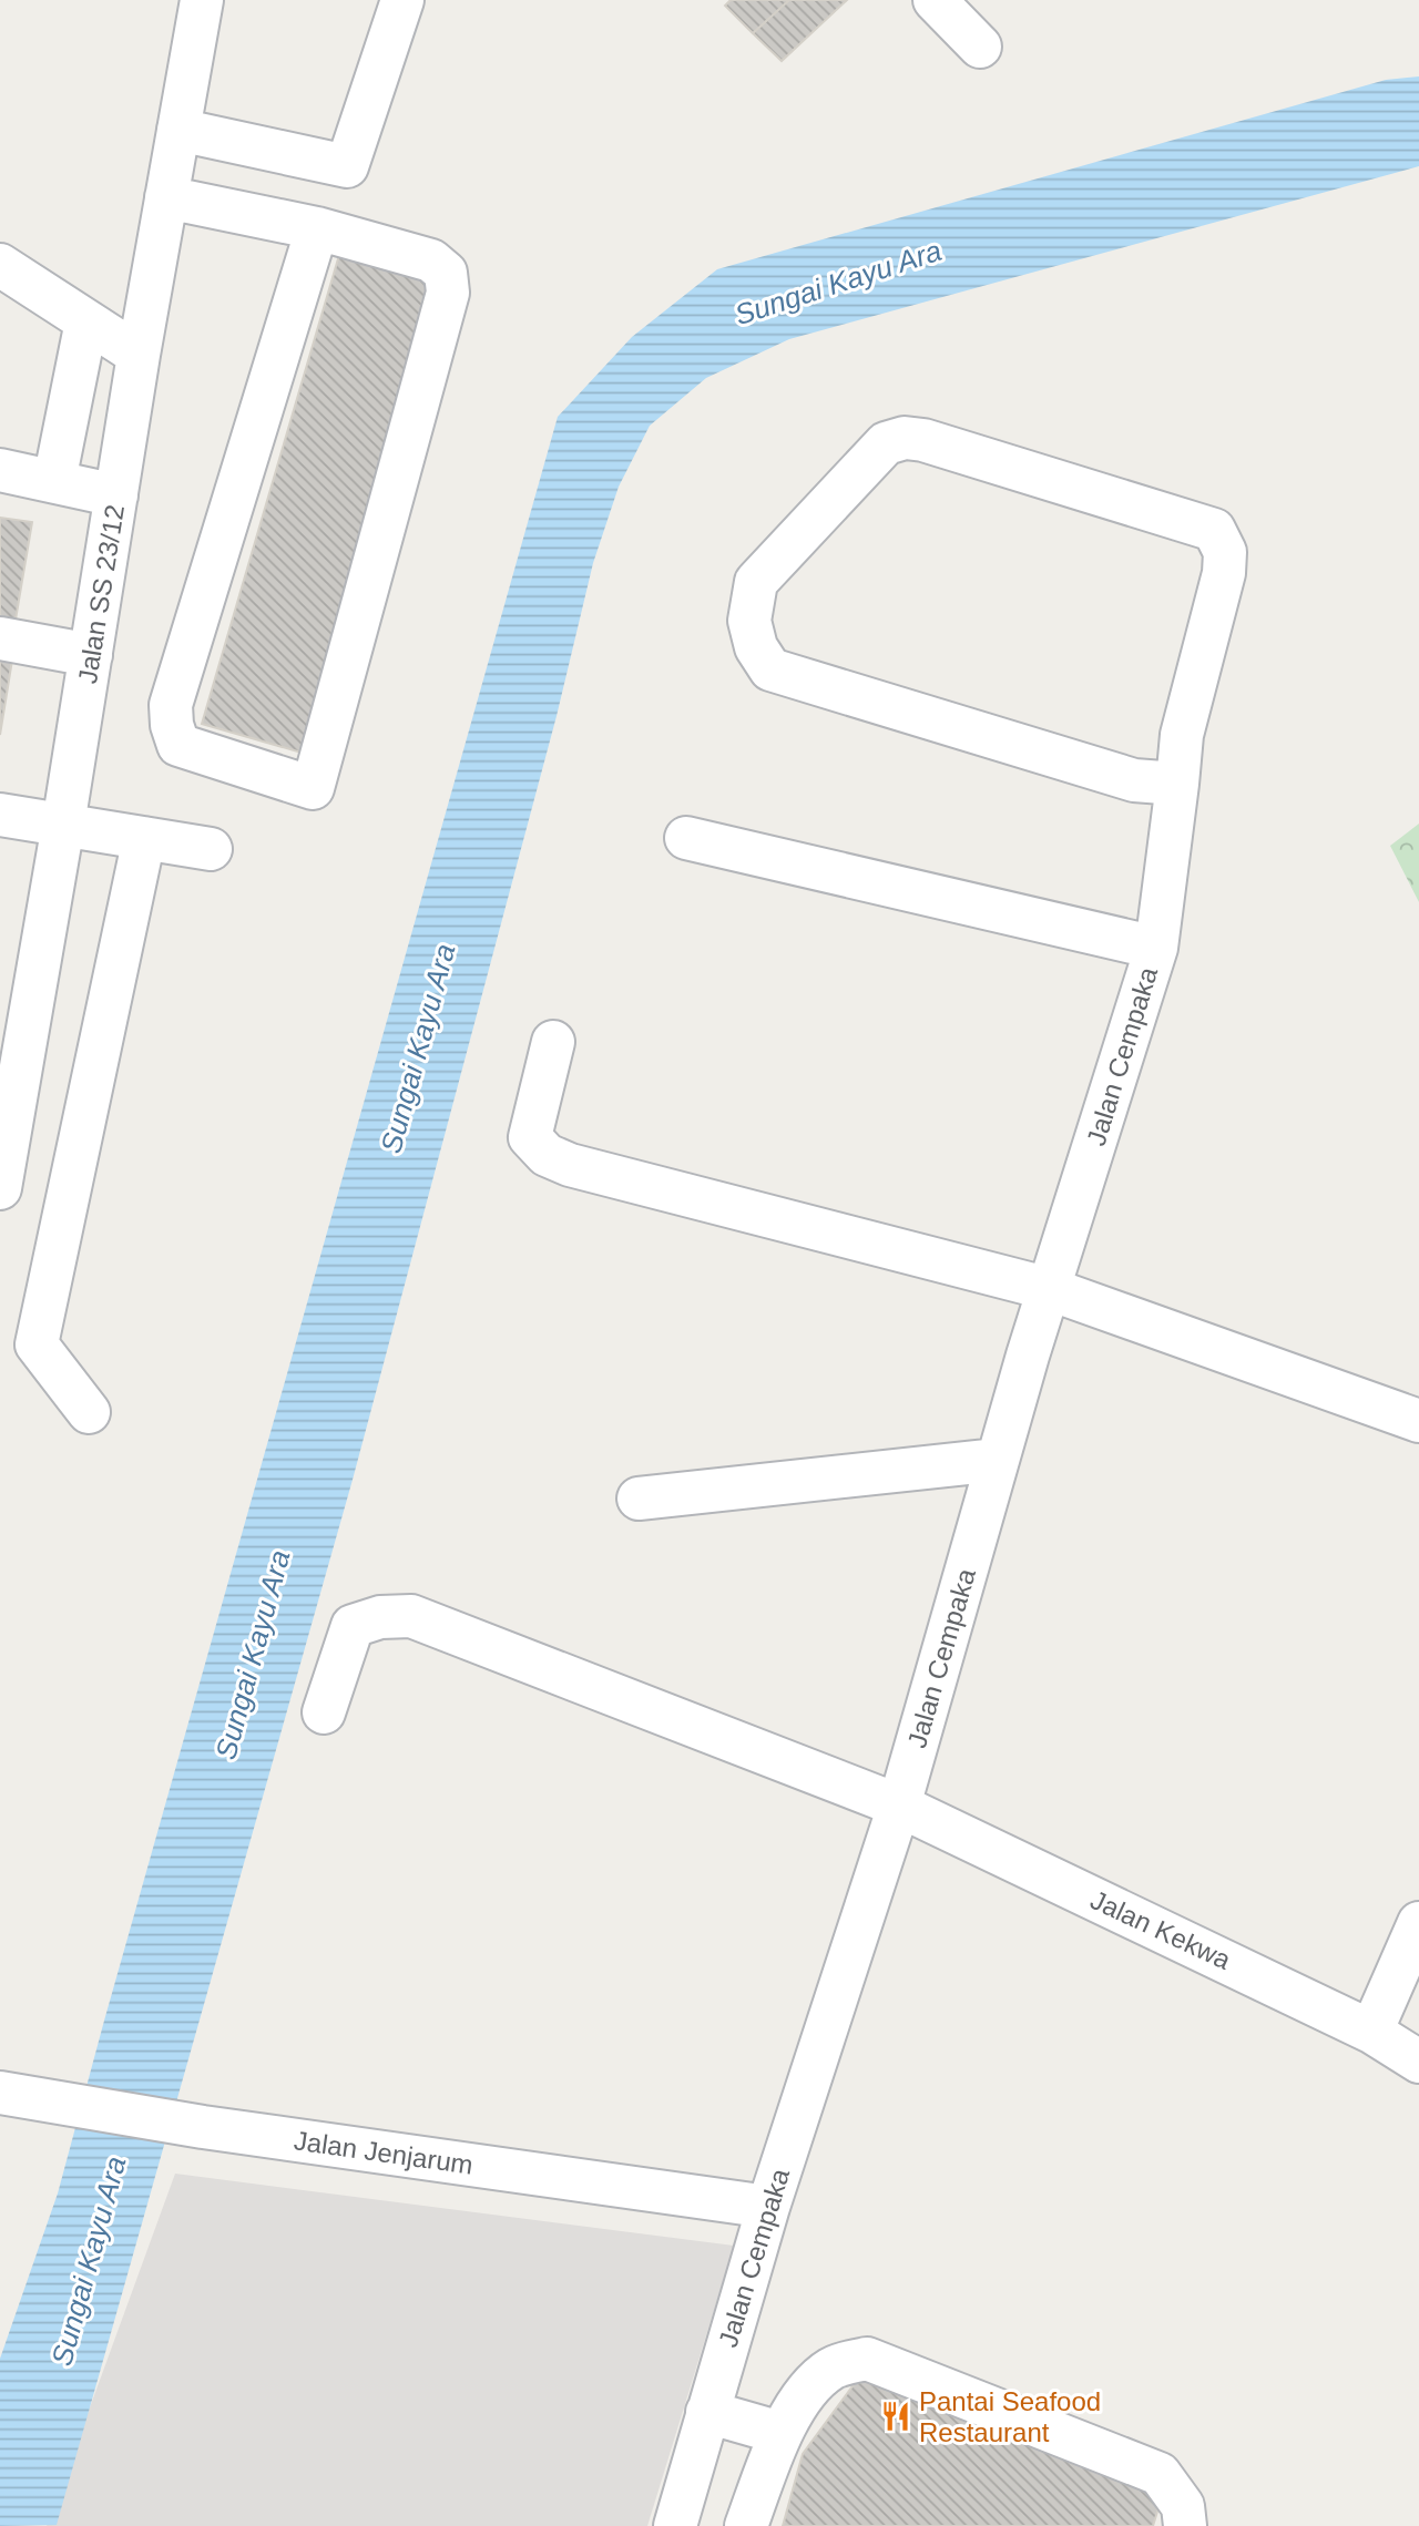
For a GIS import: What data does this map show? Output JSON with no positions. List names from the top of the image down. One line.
{"streets":{"street":["Jalan SS 23/12","Jalan Cempaka","Jalan Kekwa","Jalan Jenjarum"]},"crossings":[["Jalan Cempaka","Jalan Kekwa"],["Jalan Cempaka","Jalan Jenjarum"]],"water":["Sungai Kayu Ara"],"places":{"restaurant":["Pantai Seafood Restaurant"]}}
